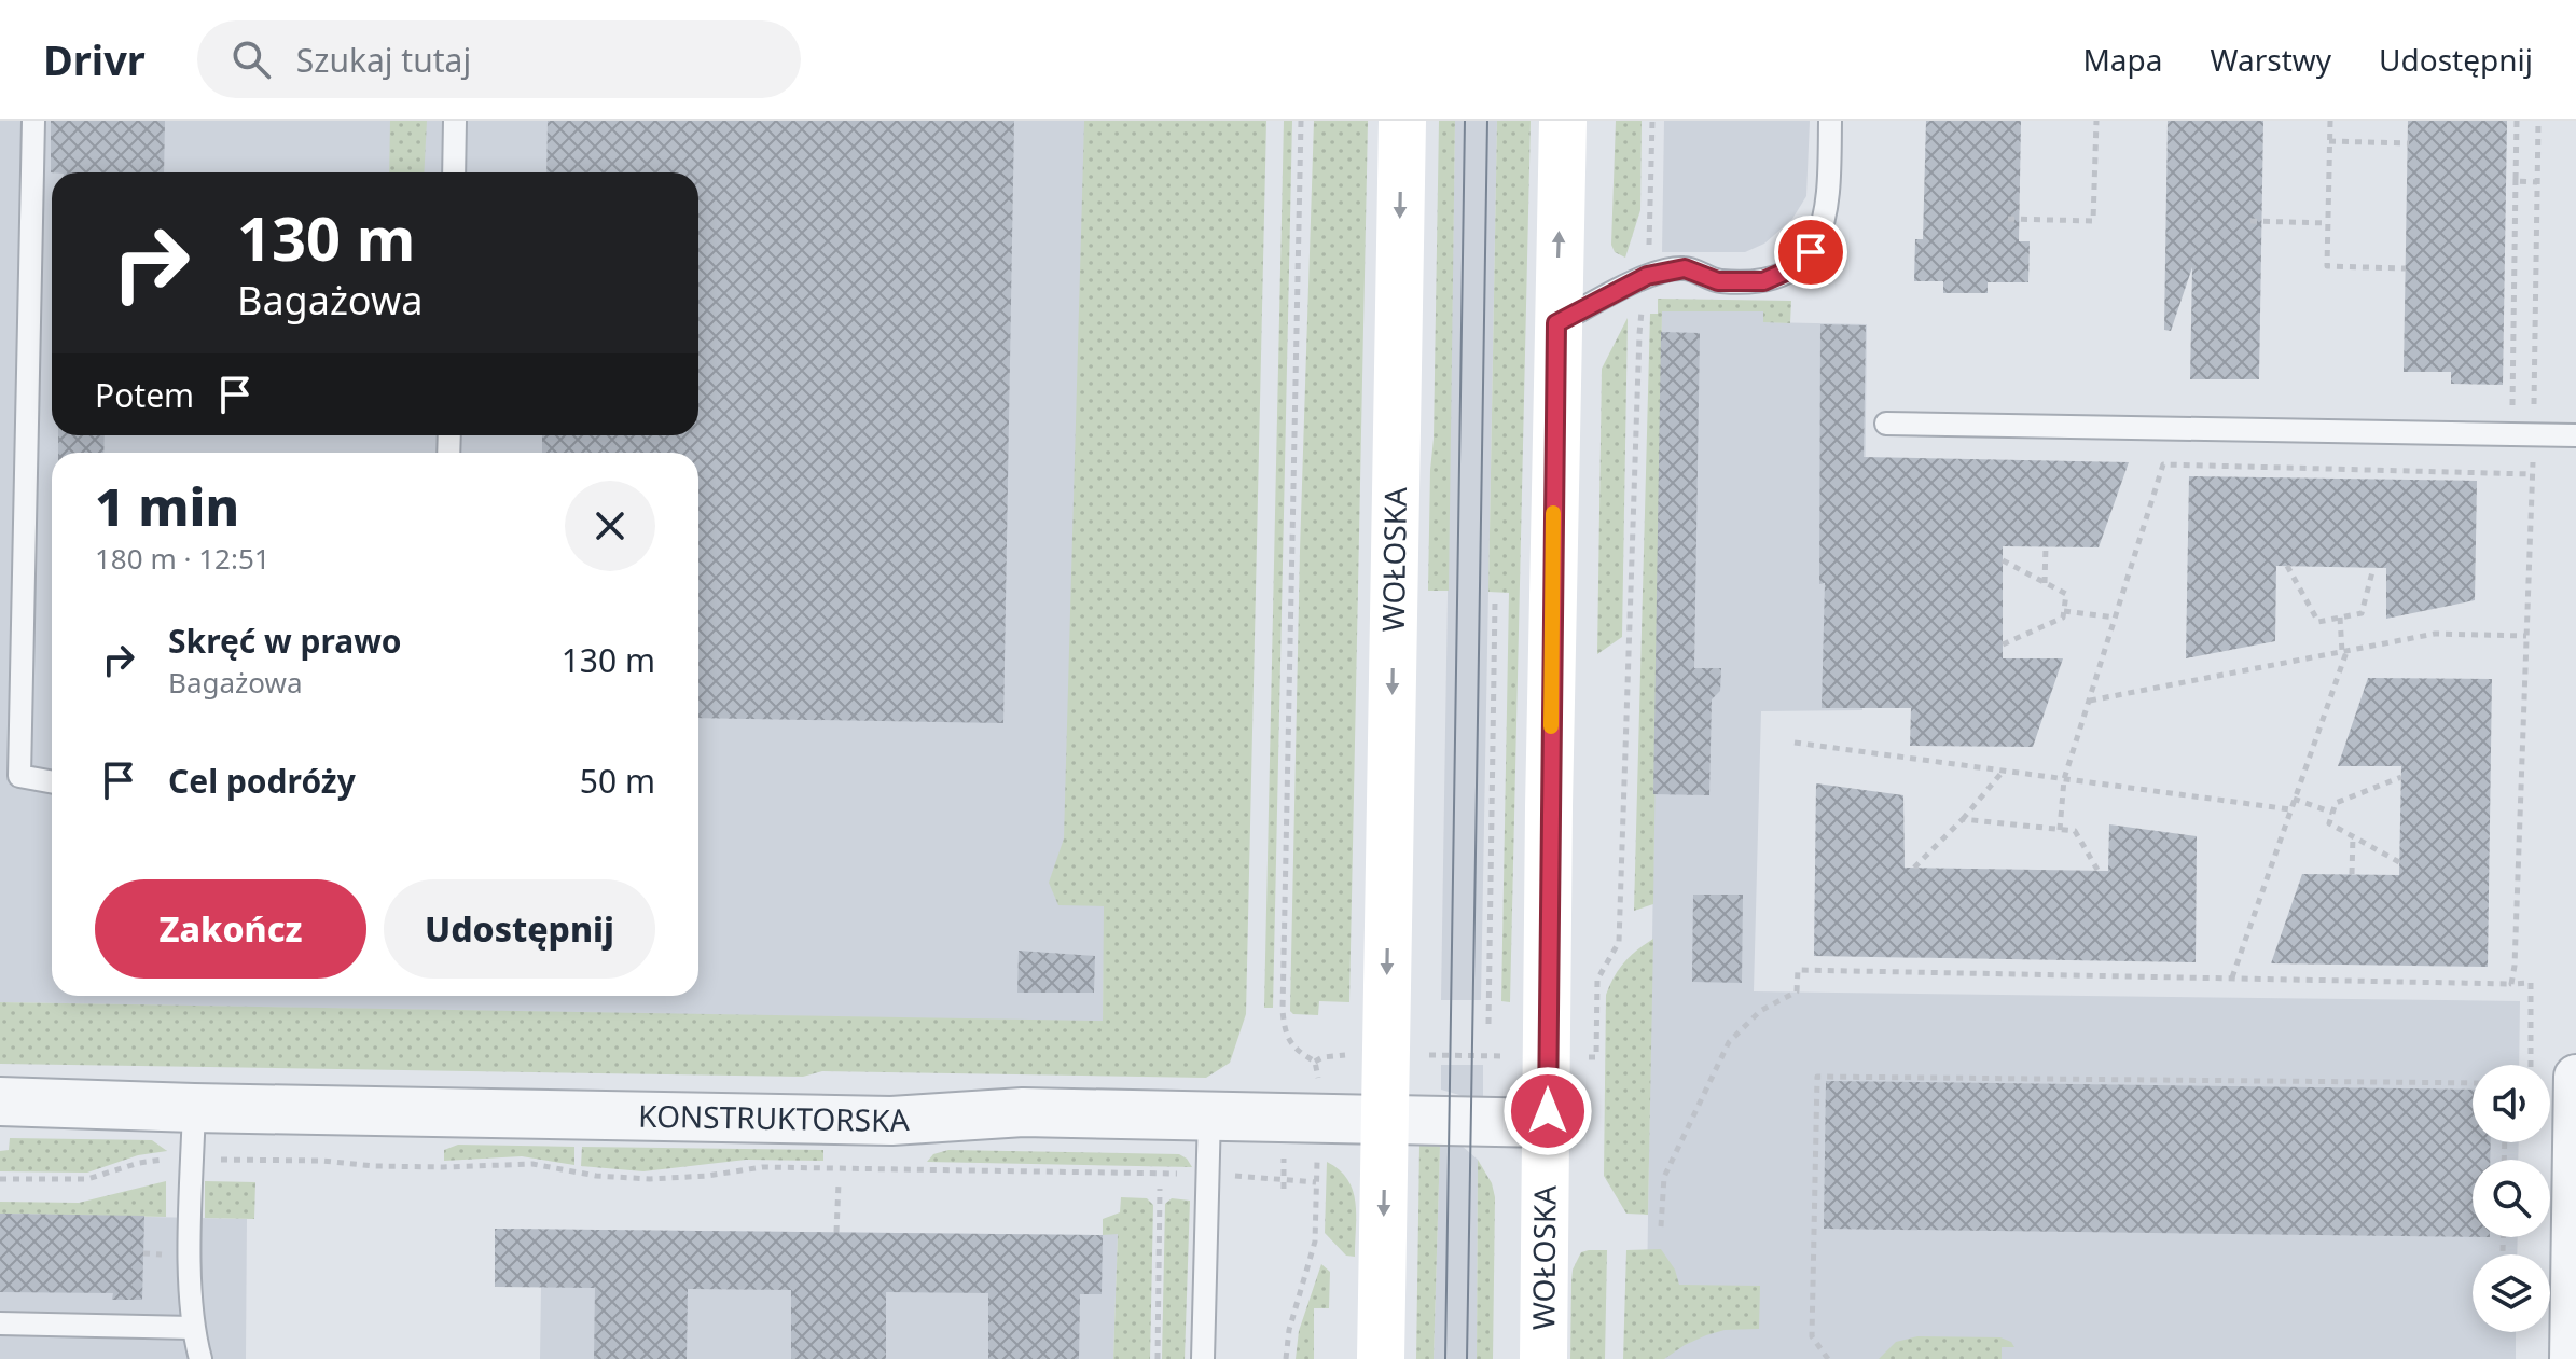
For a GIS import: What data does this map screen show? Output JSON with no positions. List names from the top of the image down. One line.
{"streets":{"main road":["WOŁOSKA"],"street":["KONSTRUKTORSKA"]},"crossings":[["WOŁOSKA","KONSTRUKTORSKA"]],"page":{"header":"Drivr","search":"Szukaj tutaj","nav":["Mapa","Warstwy","Udostępnij"],"turn":["130 m","Bagażowa"],"then":"Potem","heading":["1 min","180 m · 12:51"],"list":[{"name":"Skręć w prawo","note":"Bagażowa","value":"130 m"},{"name":"Cel podróży","value":"50 m"}],"buttons":["Zakończ","Udostępnij"]}}
